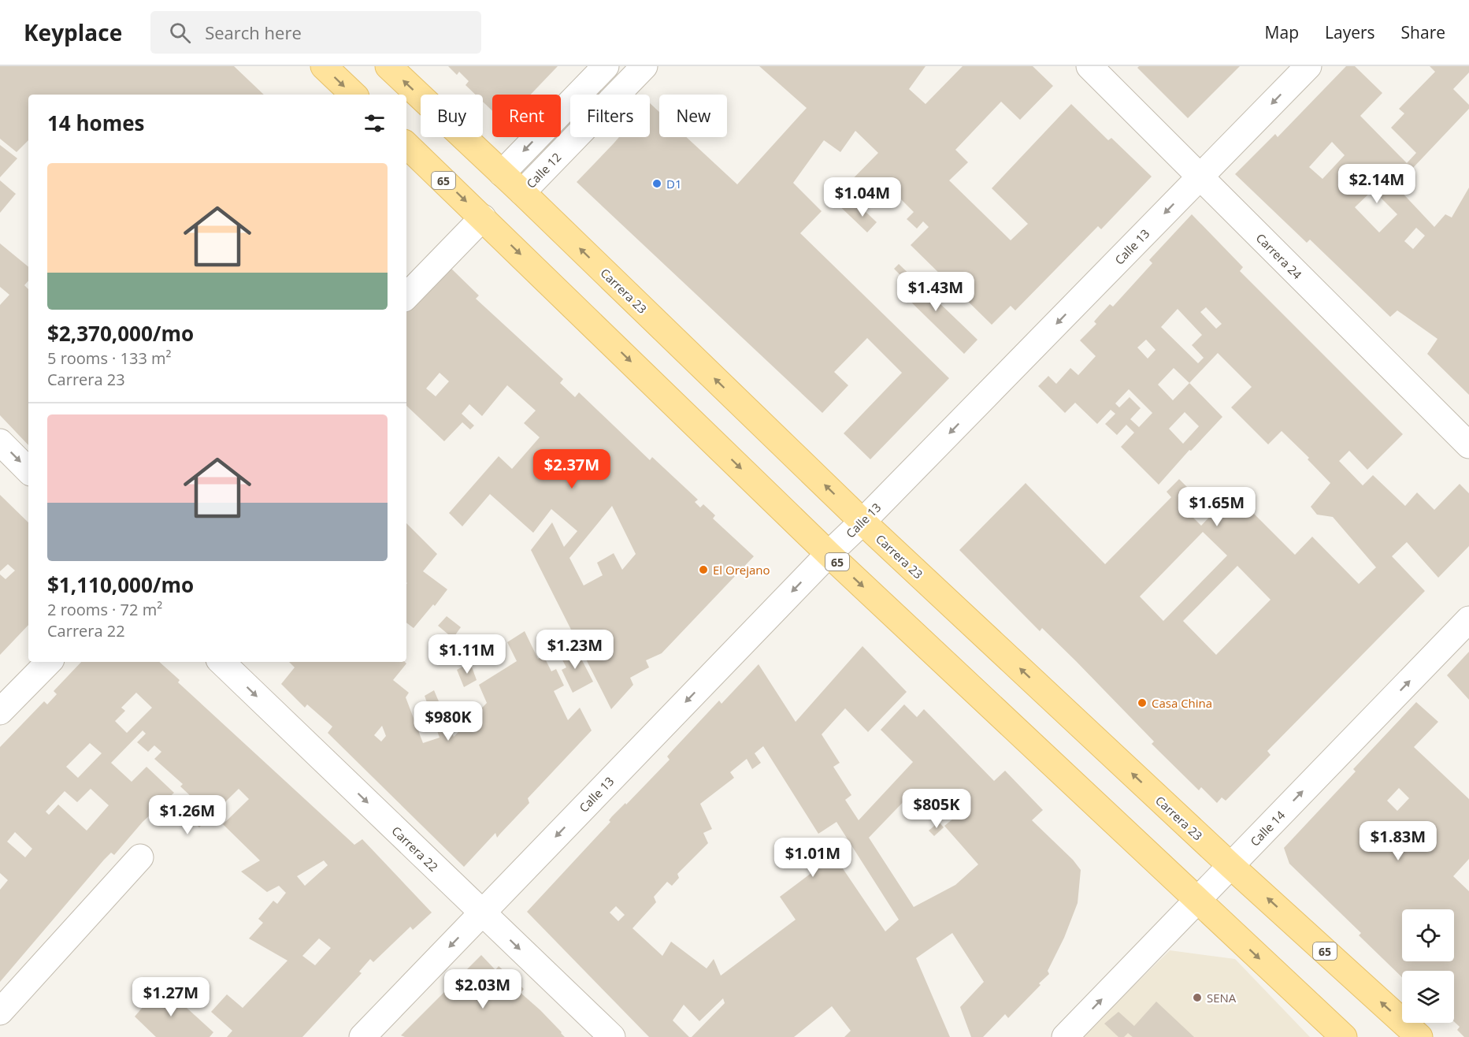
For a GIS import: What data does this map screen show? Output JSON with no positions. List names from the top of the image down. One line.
{"streets":{"main road":["65","Carrera 23"],"street":["Calle 12","Calle 13","Carrera 24","Calle 14","Carrera 22"]},"crossings":[["Calle 12","Carrera 23"],["65","Calle 13"],["65","Calle 14"],["Calle 13","Carrera 24"],["Calle 13","Carrera 23"],["Calle 13","Carrera 22"],["Carrera 23","Calle 14"]],"one_way":["Calle 13","Calle 14","Carrera 22"],"places":["D1","El Orejano","Casa China","SENA"],"page":{"header":"Keyplace","search":"Search here","nav":["Map","Layers","Share"],"chip":["Buy","Rent","Filters","New"],"heading":"14 homes","list":[{"name":"$2,370,000/mo","note":"5 rooms · 133 m² · Carrera 23"},{"name":"$1,110,000/mo","note":"2 rooms · 72 m² · Carrera 22"}],"price":["$2.14M","$1.04M","$1.43M","$2.37M","$1.65M","$1.23M","$1.11M","$980K","$805K","$1.26M","$1.83M","$1.01M","$2.03M","$1.27M"]}}
